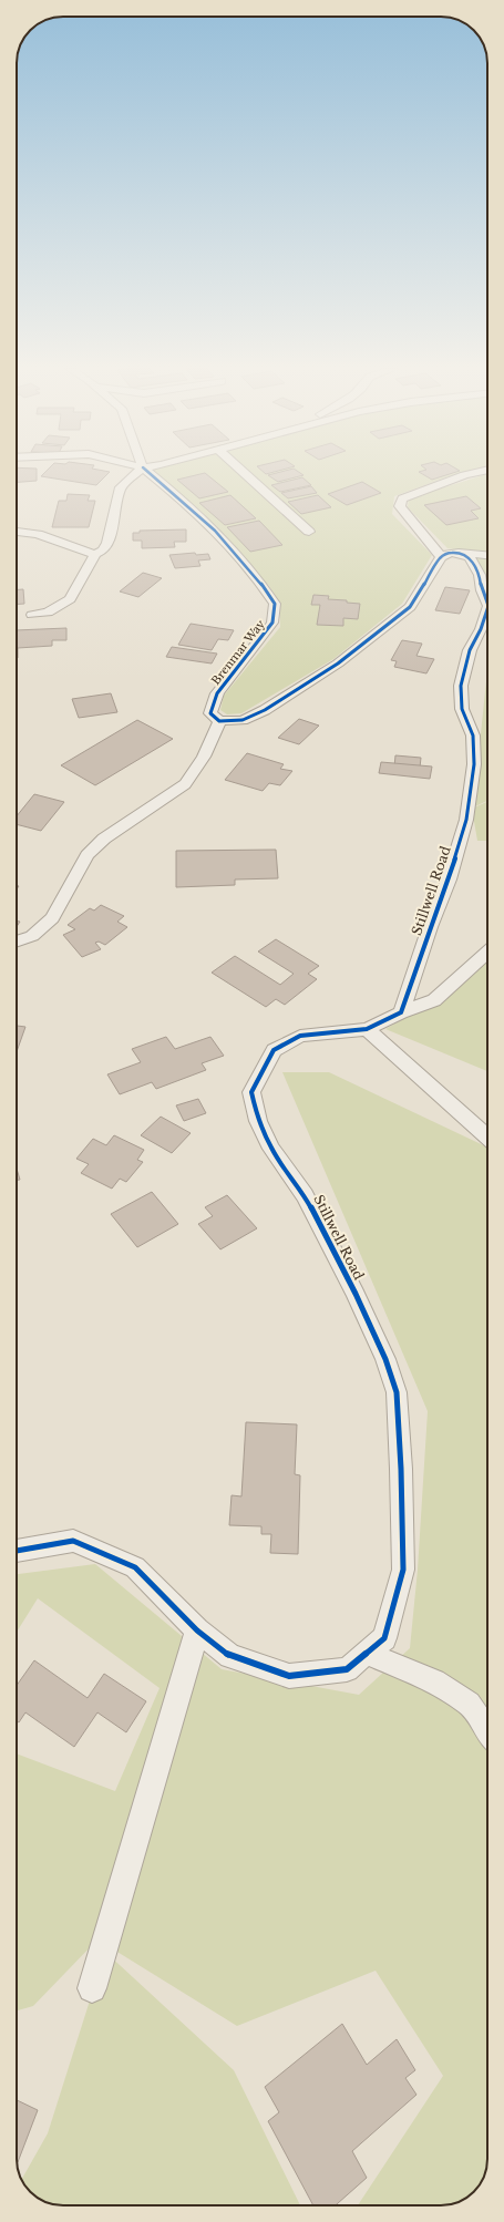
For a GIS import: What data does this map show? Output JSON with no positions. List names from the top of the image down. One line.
{"streets":{"street":["Brenmar Way","Stillwell Road"]}}
